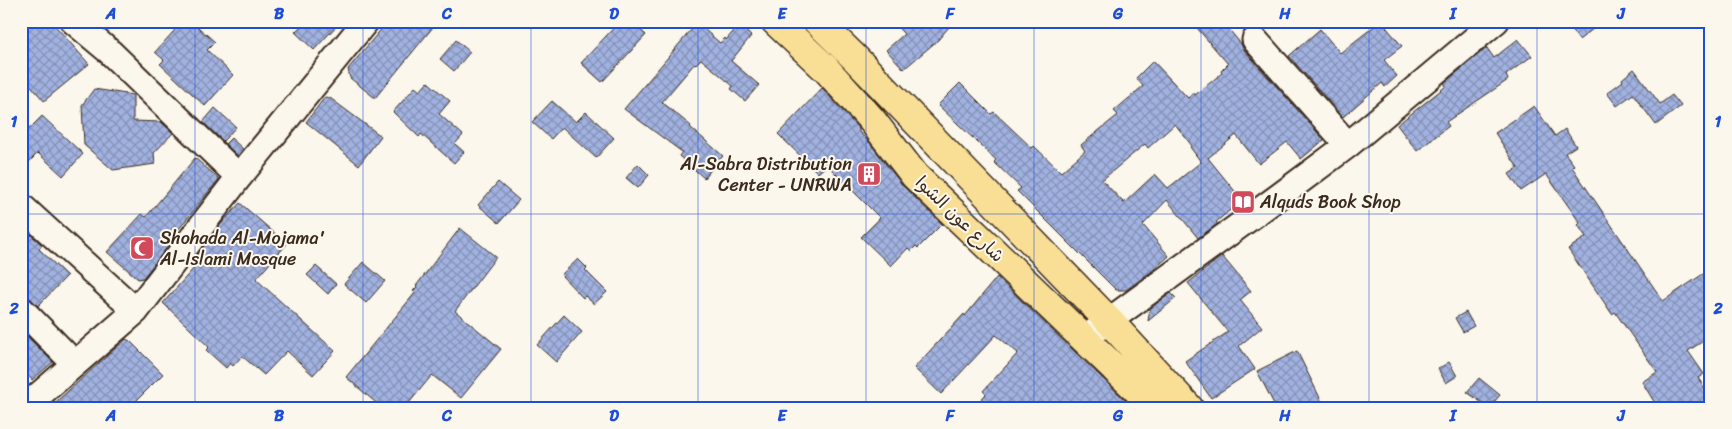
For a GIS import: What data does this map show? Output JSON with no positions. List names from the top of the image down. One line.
{"streets":{"main road":["شارع عون الشوا"]},"places":{"building":["Al-Sabra Distribution Center - UNRWA"],"library":["Alquds Book Shop"],"mosque":["Shohada Al-Mojama' Al-Islami Mosque"]},"grid":{"columns":["A","B","C","D","E","F","G","H","I","J"],"rows":["1","2"]}}
